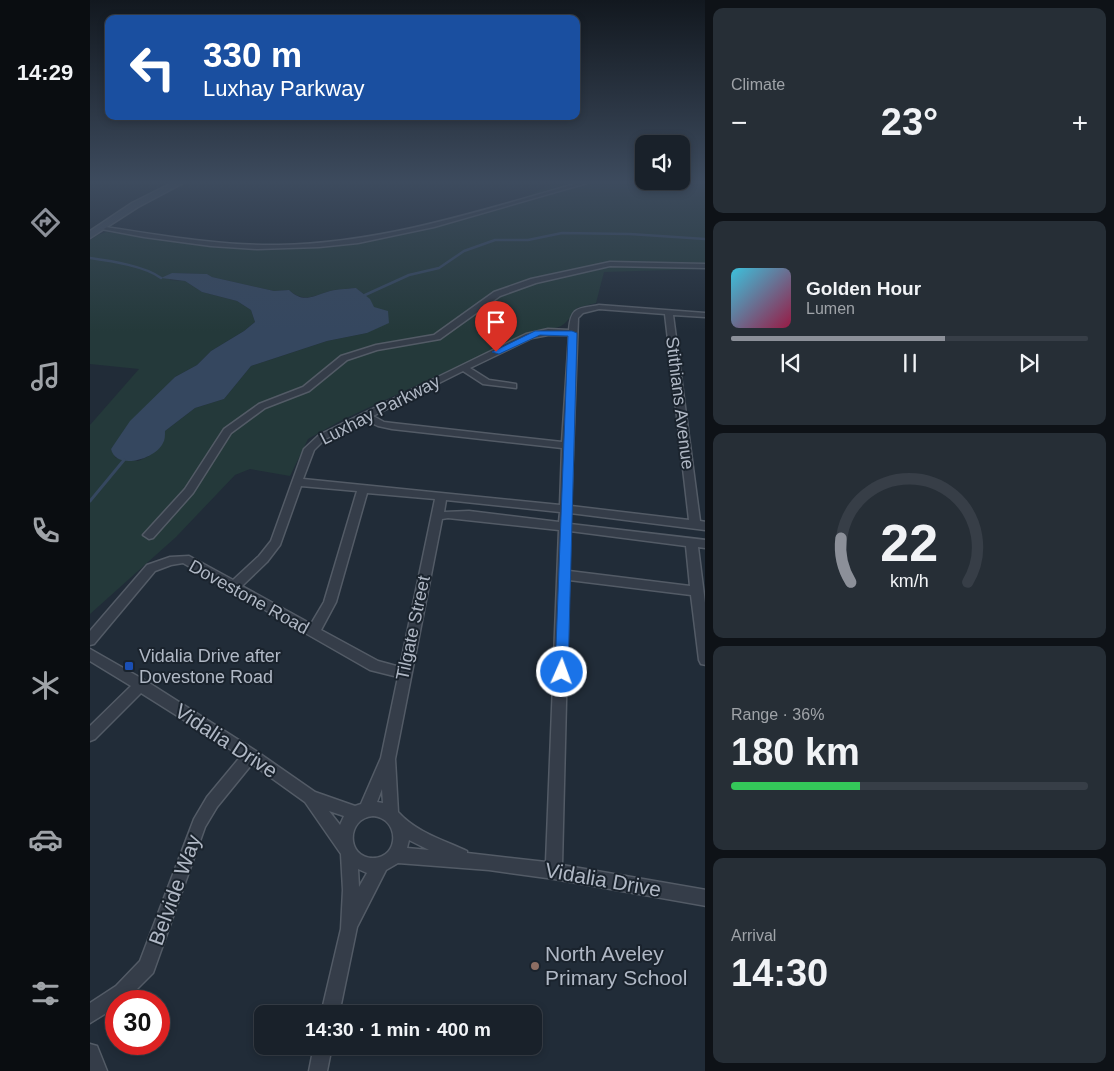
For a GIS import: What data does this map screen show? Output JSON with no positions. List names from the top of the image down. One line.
{"streets":{"street":["Stithians Avenue","Luxhay Parkway","Dovestone Road","Tilgate Street","Vidalia Drive","Belvide Way"]},"crossings":[["Luxhay Parkway","Dovestone Road"],["Dovestone Road","Tilgate Street"],["Tilgate Street","Vidalia Drive"],["Vidalia Drive","Belvide Way"]],"places":{"transit":["Vidalia Drive after Dovestone Road"],"other":["North Aveley Primary School"]},"page":{"tabs":"14:29","tile":["Climate",["Range · 36%","180 km"],["Arrival","14:30"]],"turn":["330 m","Luxhay Parkway"],"heat":["−","23°","+"],"song":["Golden Hour","Lumen"],"limit":"30","trip":"14:30 · 1 min · 400 m","gauge":["22","km/h"]}}
